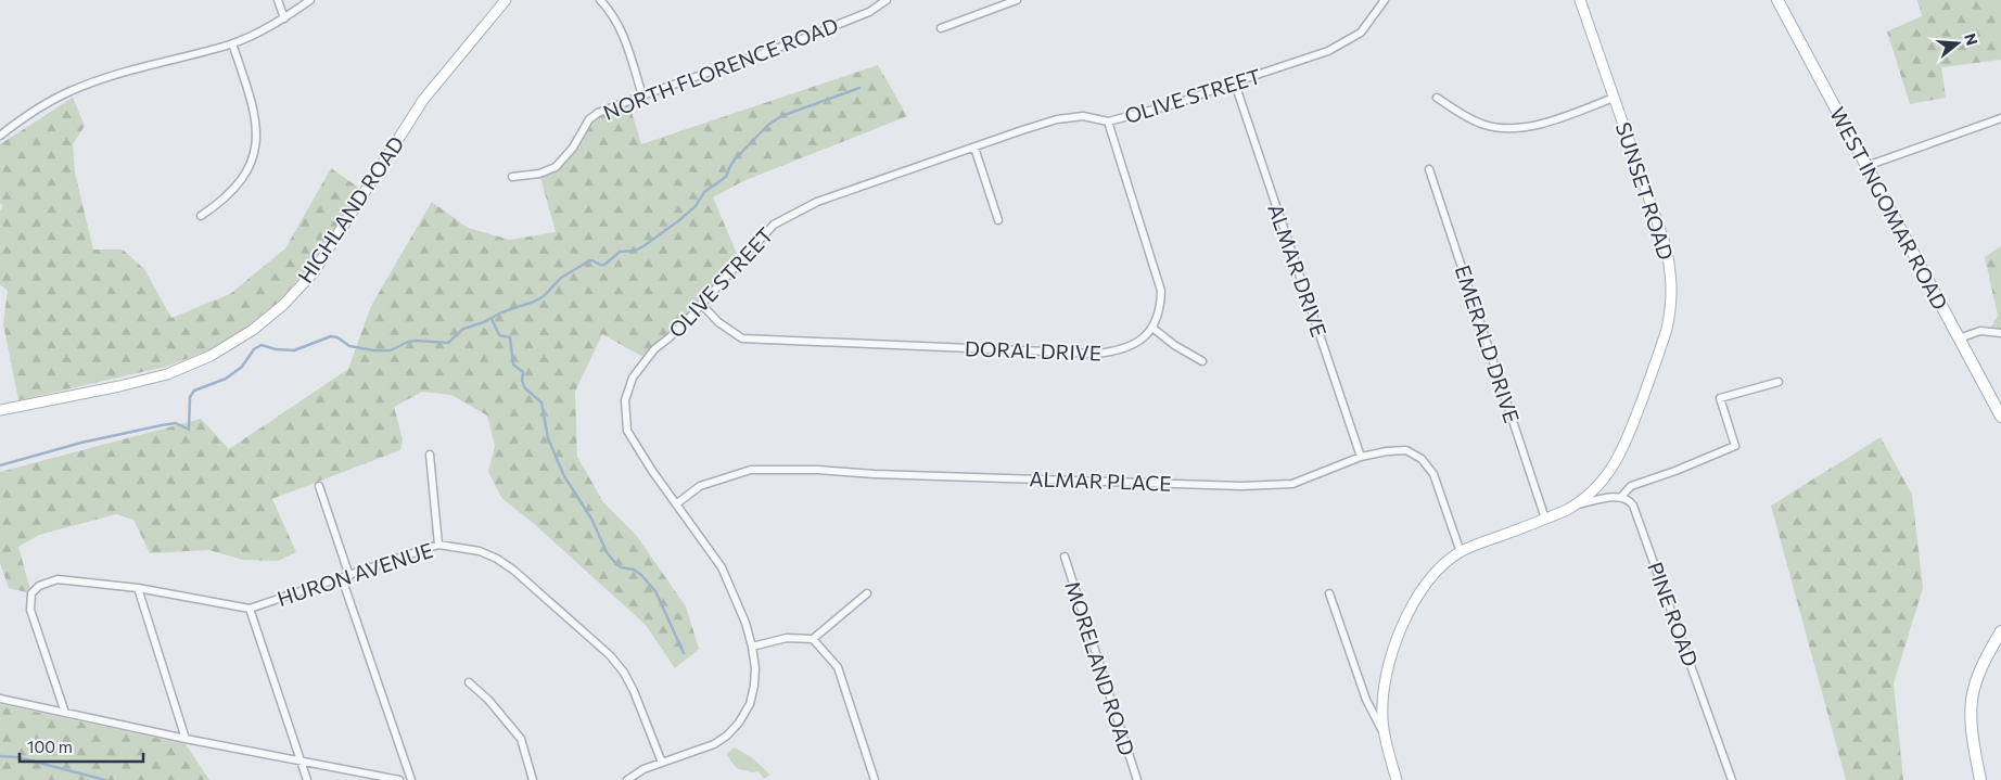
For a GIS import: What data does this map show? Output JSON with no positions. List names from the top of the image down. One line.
{"streets":{"main road":["WEST INGOMAR ROAD"],"street":["NORTH FLORENCE ROAD","OLIVE STREET","SUNSET ROAD","HIGHLAND ROAD","ALMAR DRIVE","EMERALD DRIVE","DORAL DRIVE","ALMAR PLACE","HURON AVENUE","PINE ROAD","MORELAND ROAD"]},"crossings":[["OLIVE STREET","ALMAR DRIVE"],["OLIVE STREET","DORAL DRIVE"],["OLIVE STREET","ALMAR PLACE"],["OLIVE STREET","HURON AVENUE"],["SUNSET ROAD","EMERALD DRIVE"],["SUNSET ROAD","ALMAR PLACE"],["ALMAR DRIVE","ALMAR PLACE"]],"scale_bar":"100 m","north":"right"}
